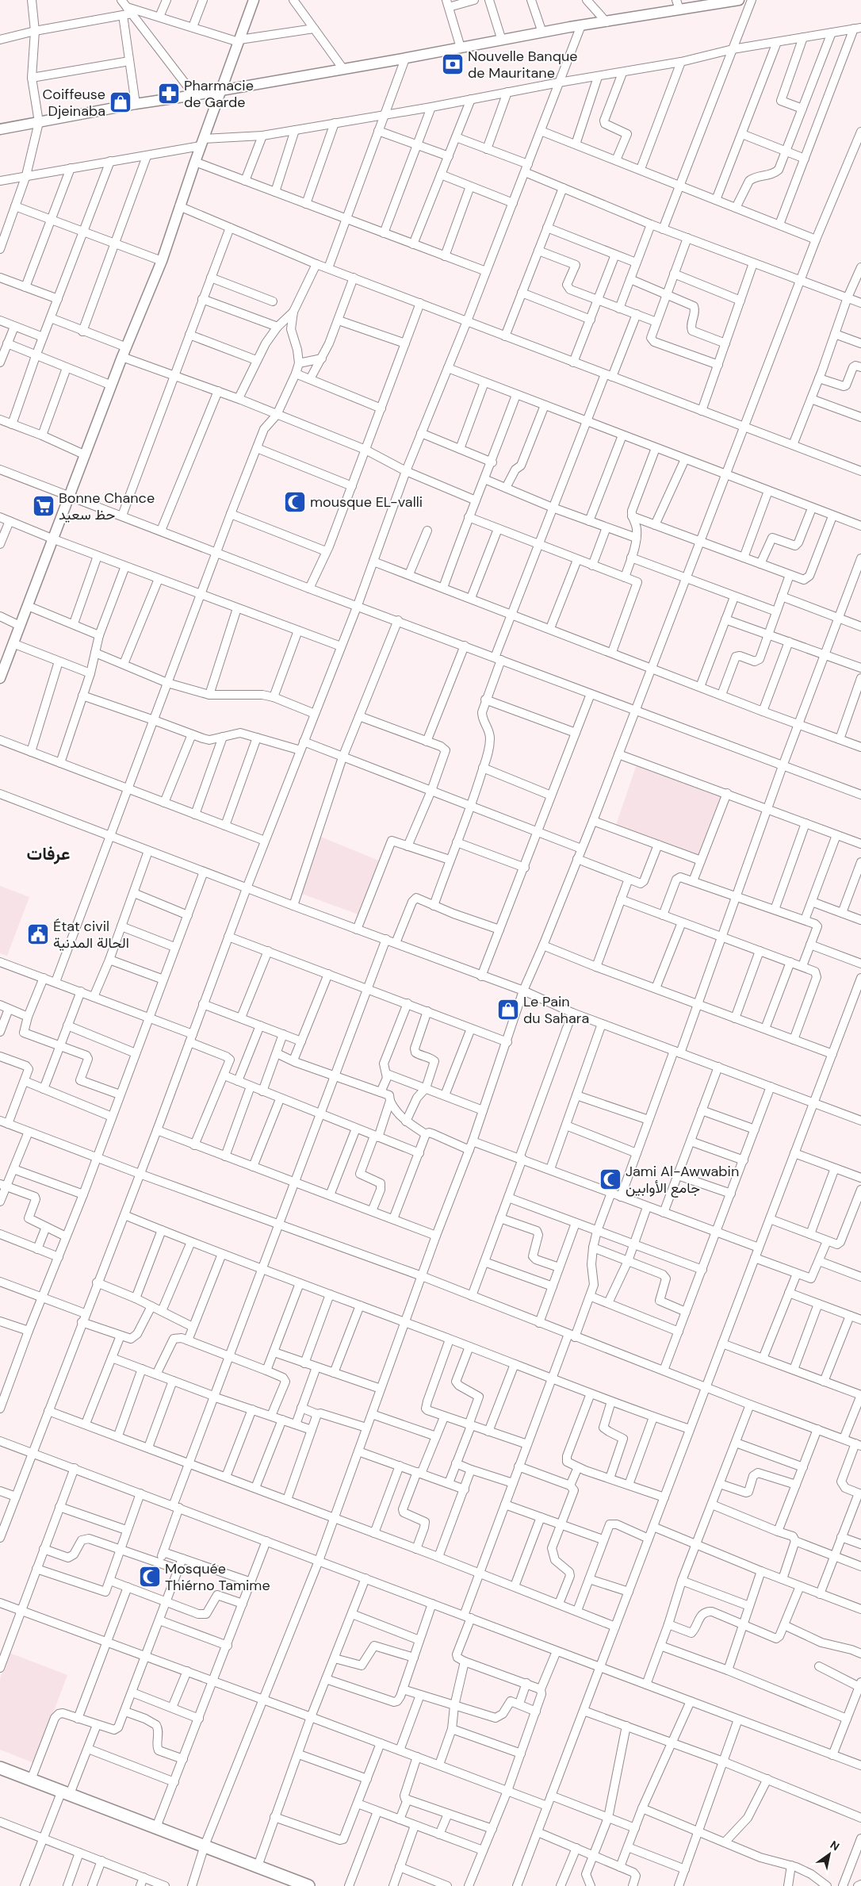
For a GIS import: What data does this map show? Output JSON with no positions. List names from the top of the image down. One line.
{"districts":["عرفات"],"places":{"bank":["Nouvelle Banque de Mauritane"],"pharmacy":["Pharmacie de Garde"],"shop":["Coiffeuse Djeinaba","Le Pain du Sahara"],"mosque":["mousque EL-valli","Jami Al-Awwabin جامع الأوابين","Mosquée Thiérno Tamime"],"supermarket":["Bonne Chance حظ سعيد"],"public building":["État civil الحالة المدنية"]},"north":"top right"}
